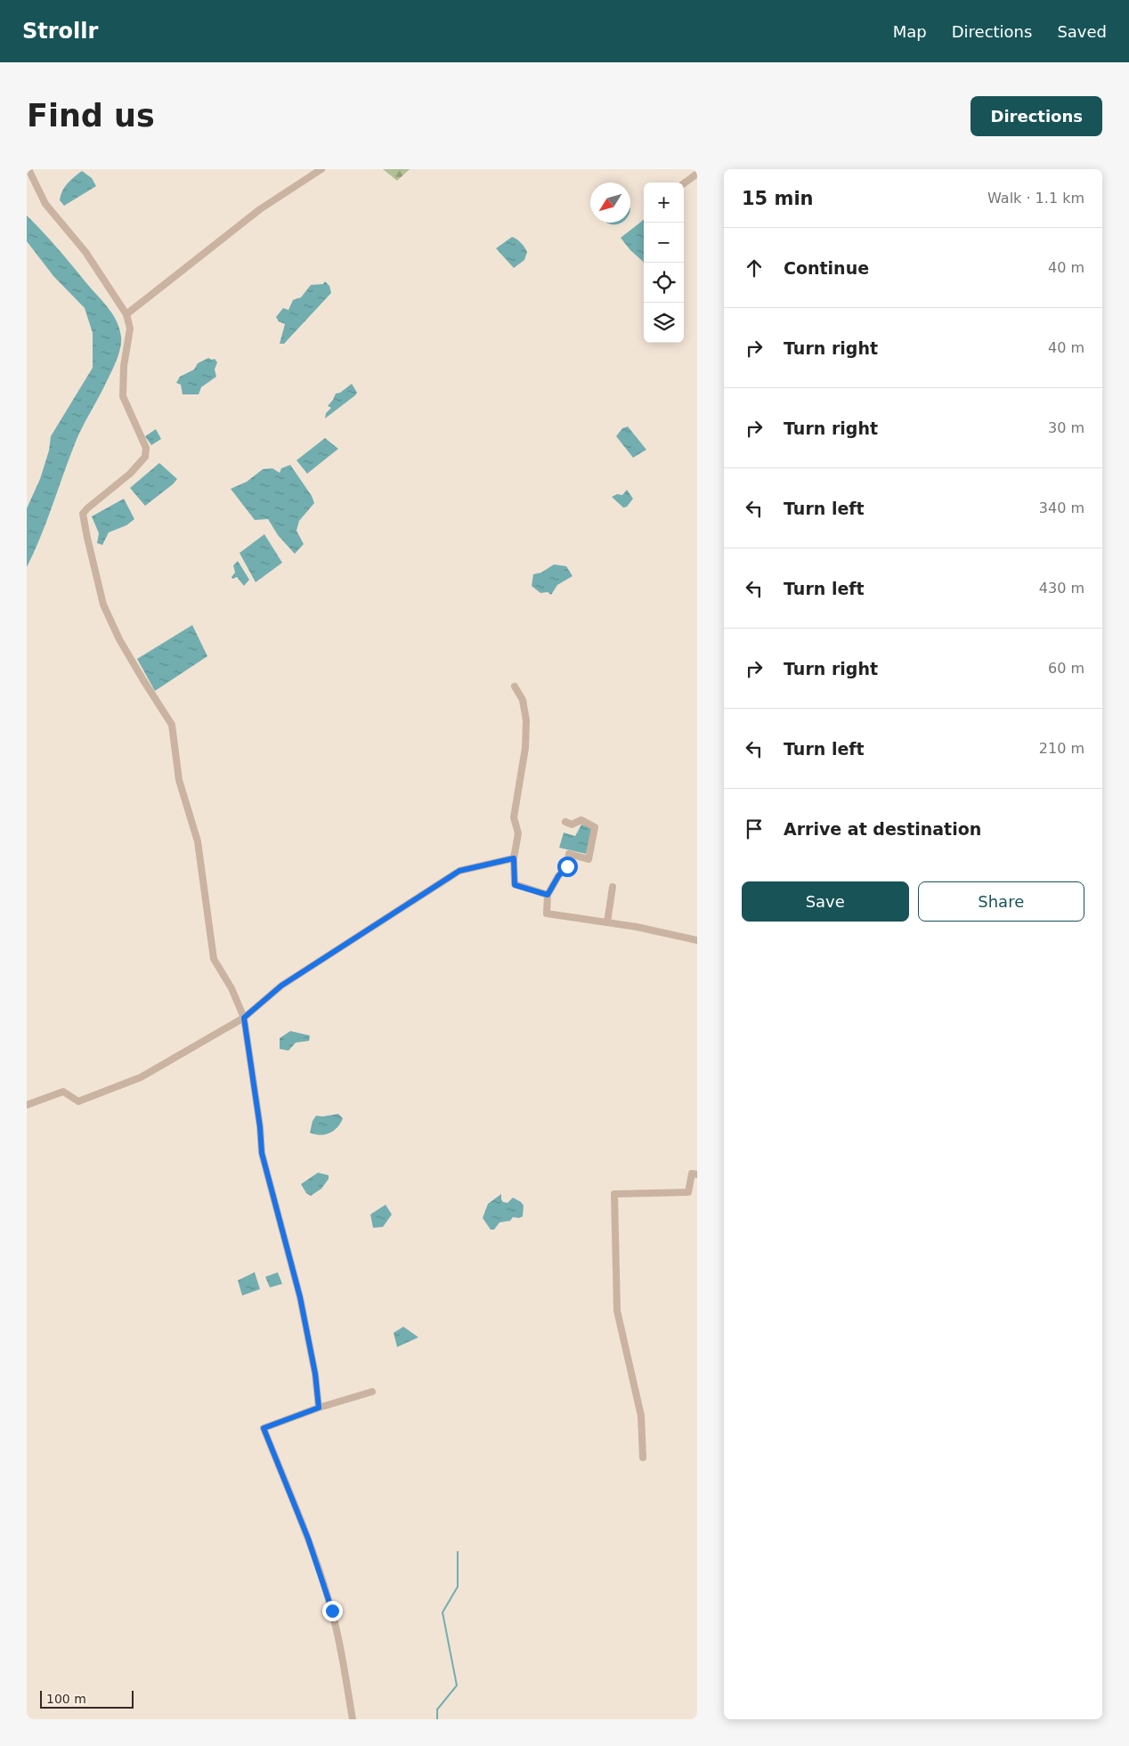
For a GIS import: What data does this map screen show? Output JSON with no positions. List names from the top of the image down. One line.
{"scale_bar":"100 m","north":"bottom left","page":{"header":"Strollr","nav":["Map","Directions","Saved"],"buttons":["Directions",["Save","Share"]],"title":"Find us","heading":["15 min","Walk · 1.1 km"],"map_buttons":["+","−"],"list":[["Continue","40 m"],["Turn right","40 m"],["Turn right","30 m"],["Turn left","340 m"],["Turn left","430 m"],["Turn right","60 m"],["Turn left","210 m"],"Arrive at destination"],"scale":"100 m"}}
